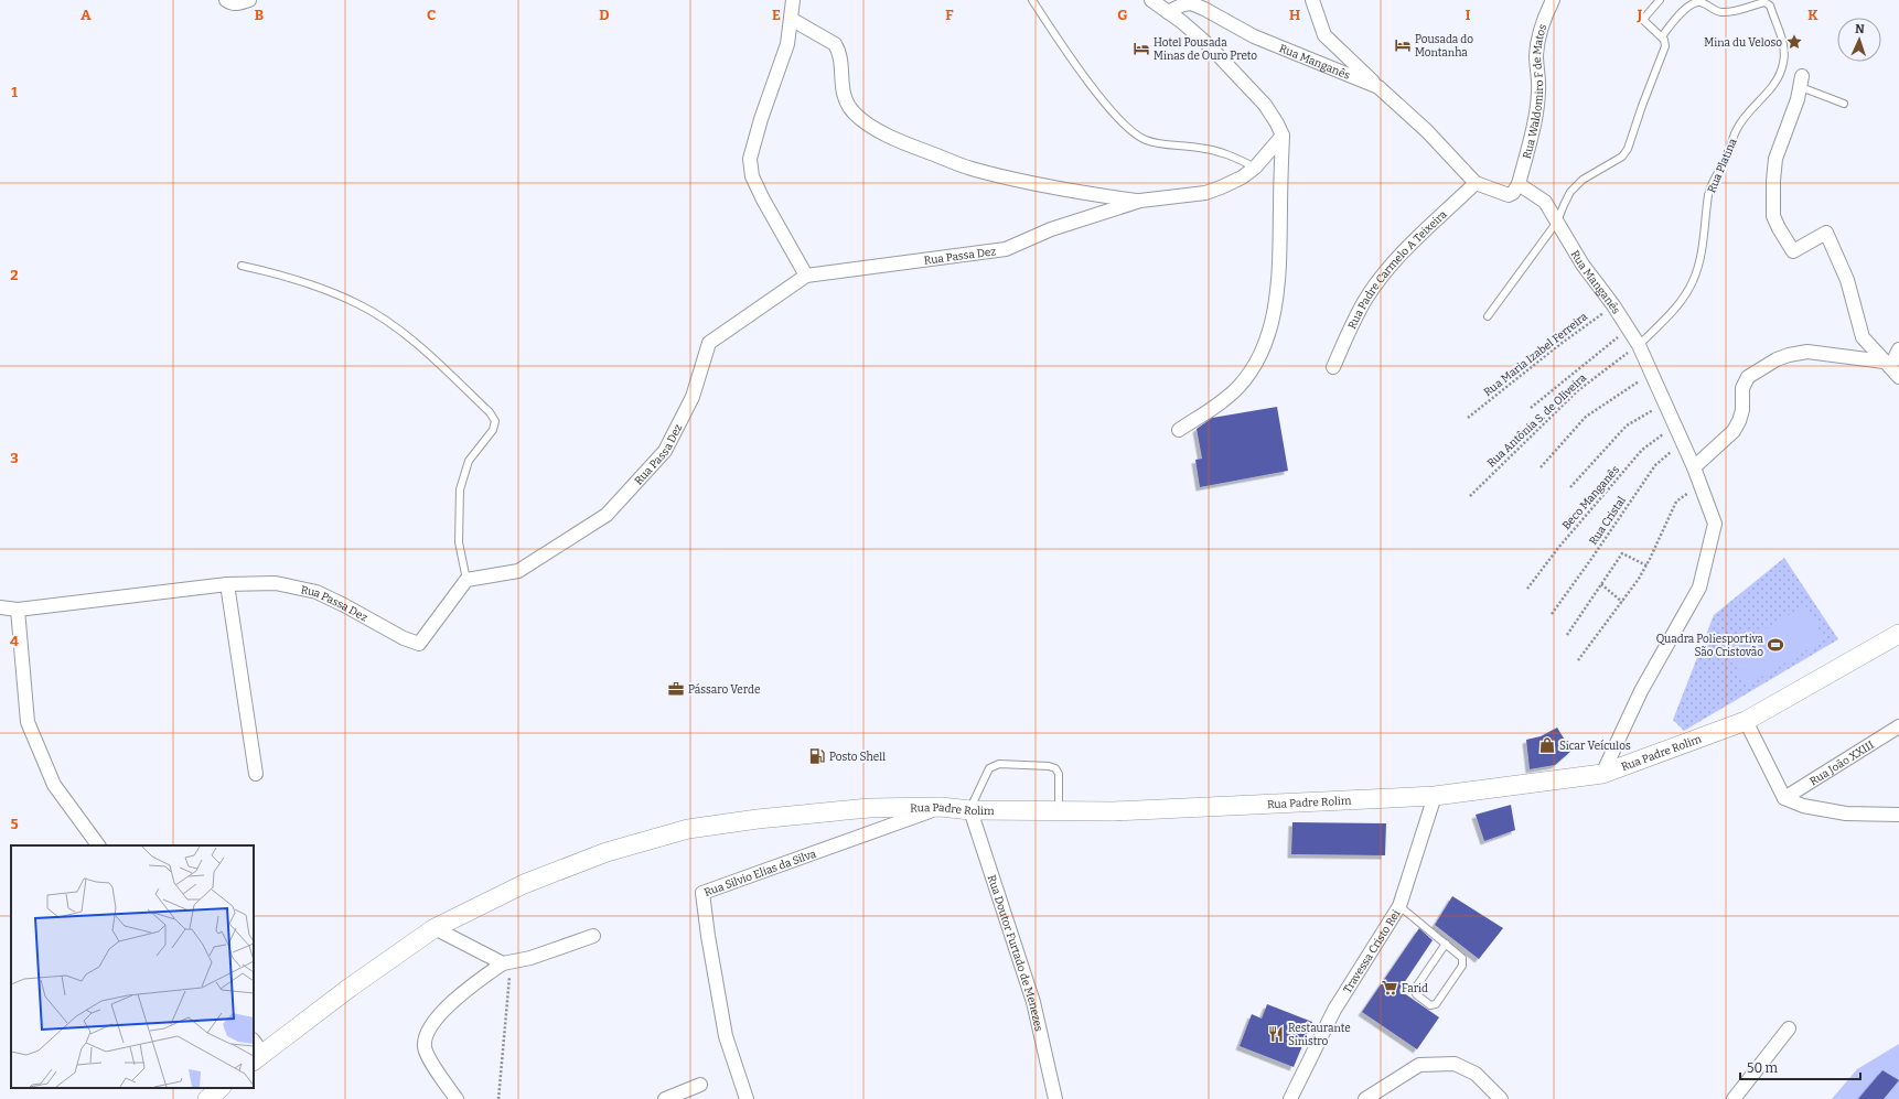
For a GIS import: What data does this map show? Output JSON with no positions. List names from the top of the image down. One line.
{"streets":{"main road":["Rua Padre Rolim"],"street":["Rua Manganês","Rua Waldomiro F de Matos","Rua Passa Dez","Rua Padre Carmelo A Teixeira","Rua João XXIII","Rua Silvio Elias da Silva","Travessa Cristo Rei","Rua Doutor Furtado de Menezes"],"lane":["Rua Platina"],"path":["Rua Maria Izabel Ferreira","Rua Antônia S. de Oliveira","Beco Manganês","Rua Cristal"]},"crossings":[["Rua Manganês","Rua Waldomiro F de Matos"],["Rua Manganês","Rua Platina"],["Rua Manganês","Rua Padre Carmelo A Teixeira"],["Rua Manganês","Rua Maria Izabel Ferreira"],["Rua Manganês","Rua Antônia S. de Oliveira"],["Rua Manganês","Beco Manganês"],["Rua Manganês","Rua Cristal"],["Rua Manganês","Rua Padre Rolim"],["Rua Platina","Rua Antônia S. de Oliveira"],["Rua Padre Rolim","Rua Silvio Elias da Silva"],["Rua Padre Rolim","Travessa Cristo Rei"],["Rua Padre Rolim","Rua Doutor Furtado de Menezes"]],"places":{"place":["Mina du Veloso"],"hotel":["Pousada do Montanha","Hotel Pousada Minas de Ouro Preto"],"sports":["Quadra Poliesportiva São Cristovão"],"office":["Pássaro Verde"],"shop":["Sicar Veículos"],"fuel station":["Posto Shell"],"supermarket":["Farid"],"restaurant":["Restaurante Sinistro"]},"scale_bar":"50 m","north":"top","grid":{"columns":["A","B","C","D","E","F","G","H","I","J","K"],"rows":["1","2","3","4","5"]}}
